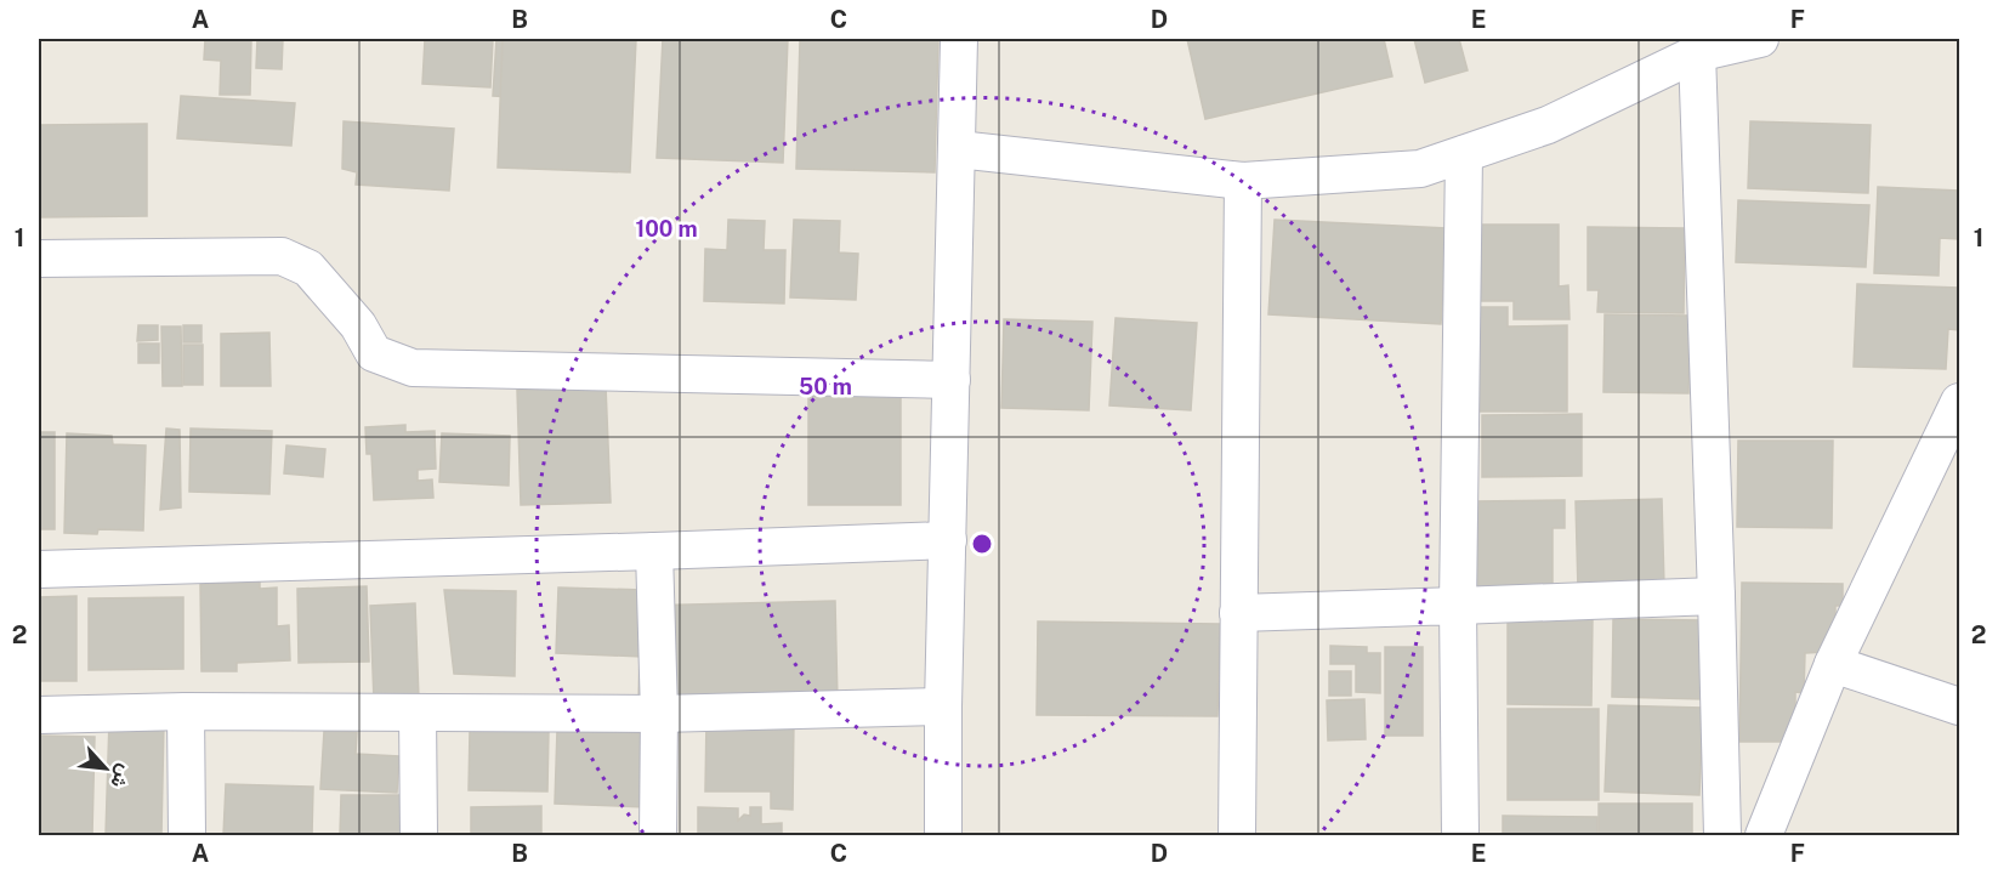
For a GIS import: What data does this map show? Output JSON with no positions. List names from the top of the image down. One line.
{"north":"bottom right","grid":{"columns":["A","B","C","D","E","F"],"rows":["1","2"]},"rings":["100 m","50 m"]}
